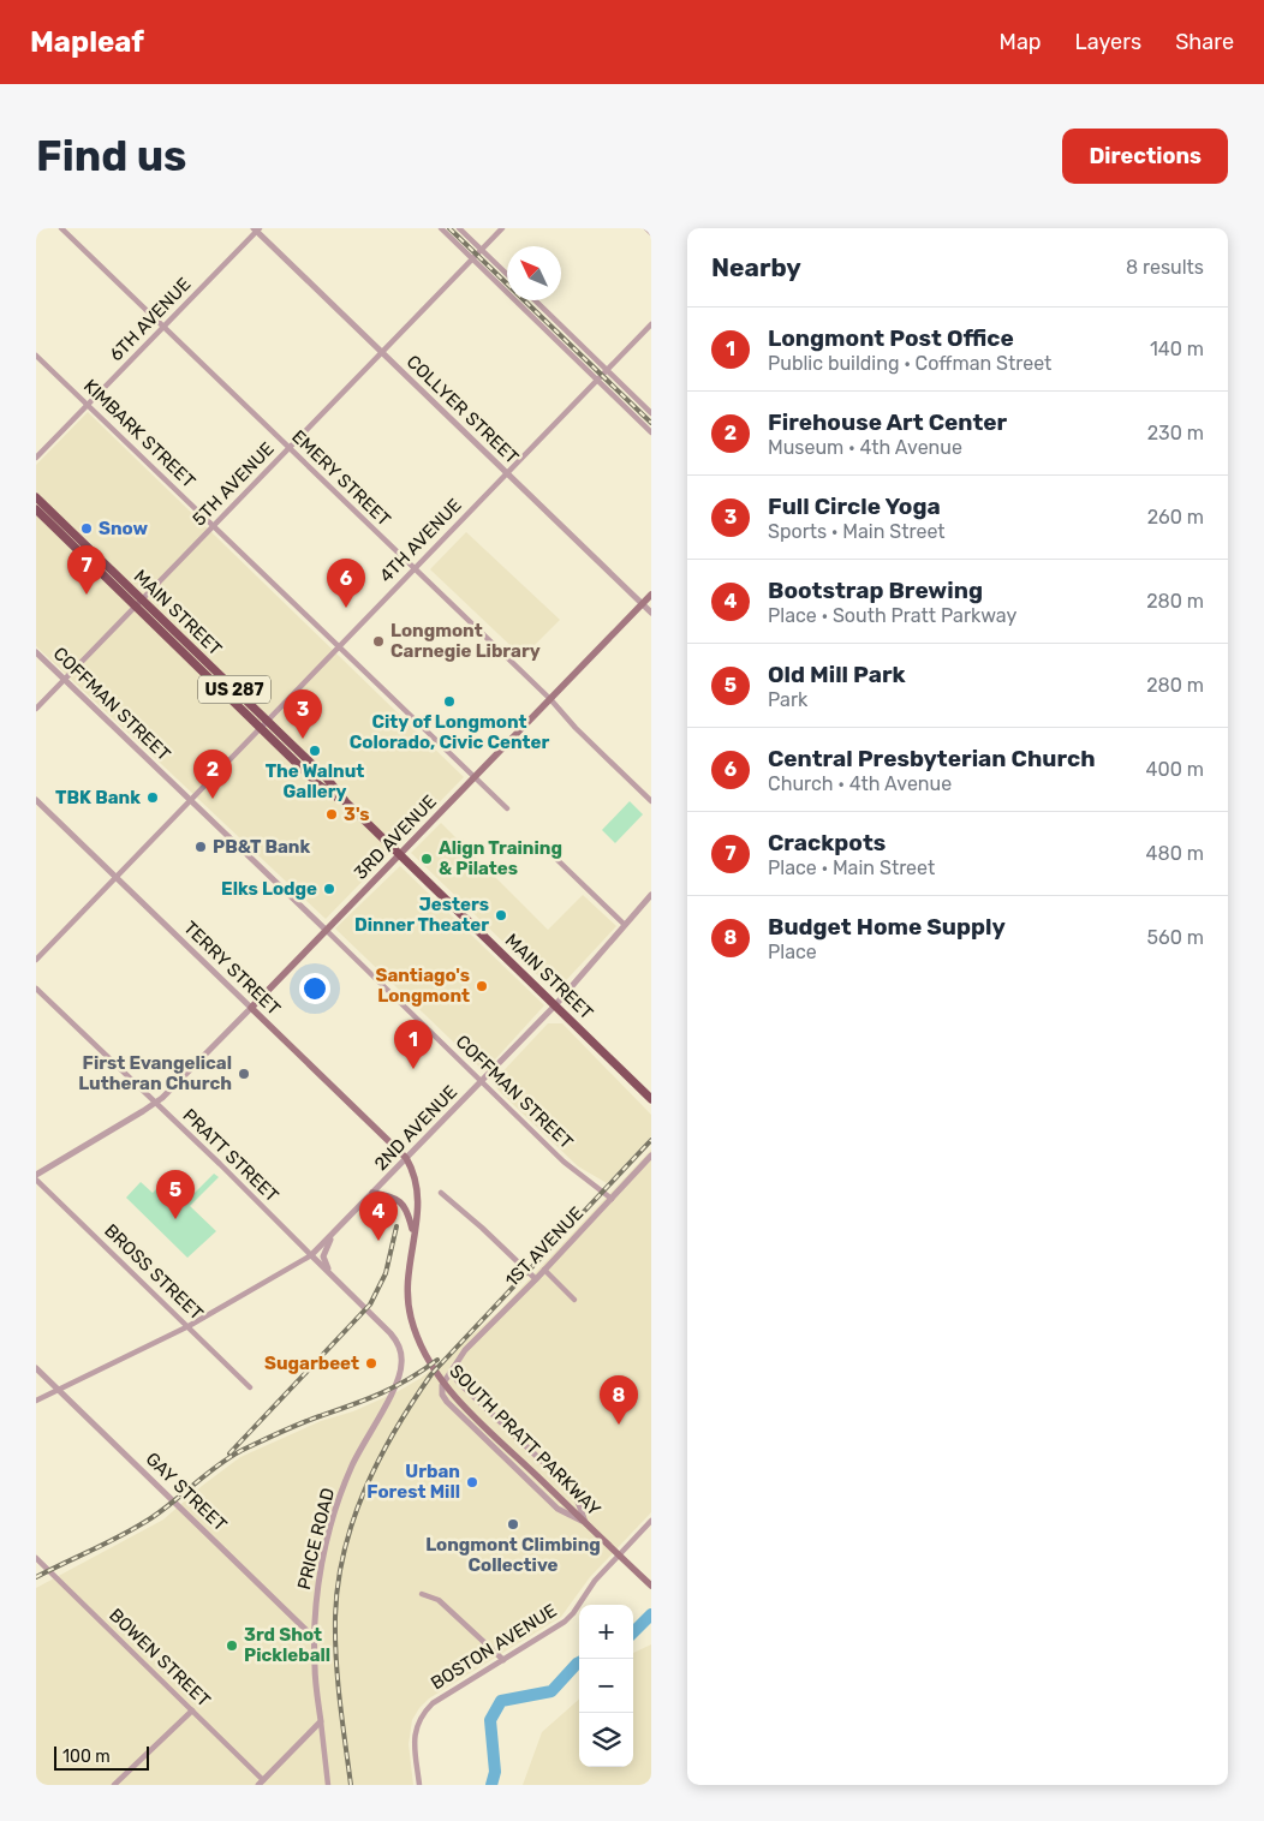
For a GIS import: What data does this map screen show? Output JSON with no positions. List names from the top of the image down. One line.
{"streets":{"highway":["MAIN STREET","US 287"],"main road":["3RD AVENUE","TERRY STREET","SOUTH PRATT PARKWAY"],"street":["6TH AVENUE","COLLYER STREET","KIMBARK STREET","EMERY STREET","5TH AVENUE","4TH AVENUE","COFFMAN STREET","2ND AVENUE","PRATT STREET","1ST AVENUE","BROSS STREET","GAY STREET","PRICE ROAD","BOSTON AVENUE","BOWEN STREET"]},"crossings":[["6TH AVENUE","COLLYER STREET"],["6TH AVENUE","KIMBARK STREET"],["6TH AVENUE","EMERY STREET"],["COLLYER STREET","5TH AVENUE"],["COLLYER STREET","4TH AVENUE"],["COLLYER STREET","3RD AVENUE"],["KIMBARK STREET","5TH AVENUE"],["KIMBARK STREET","4TH AVENUE"],["KIMBARK STREET","3RD AVENUE"],["EMERY STREET","5TH AVENUE"],["EMERY STREET","4TH AVENUE"],["EMERY STREET","3RD AVENUE"],["5TH AVENUE","MAIN STREET"],["5TH AVENUE","COFFMAN STREET"],["4TH AVENUE","MAIN STREET"],["4TH AVENUE","COFFMAN STREET"],["4TH AVENUE","TERRY STREET"],["MAIN STREET","3RD AVENUE"],["MAIN STREET","2ND AVENUE"],["COFFMAN STREET","3RD AVENUE"],["COFFMAN STREET","2ND AVENUE"],["COFFMAN STREET","1ST AVENUE"],["3RD AVENUE","TERRY STREET"],["3RD AVENUE","PRATT STREET"],["TERRY STREET","2ND AVENUE"],["TERRY STREET","SOUTH PRATT PARKWAY"],["2ND AVENUE","PRATT STREET"],["2ND AVENUE","BROSS STREET"],["2ND AVENUE","SOUTH PRATT PARKWAY"],["2ND AVENUE","GAY STREET"],["PRATT STREET","PRICE ROAD"],["1ST AVENUE","SOUTH PRATT PARKWAY"],["SOUTH PRATT PARKWAY","BOSTON AVENUE"],["GAY STREET","PRICE ROAD"]],"places":["Snow","Longmont Carnegie Library","City of Longmont Colorado, Civic Center","The Walnut Gallery","TBK Bank","3's","PB&T Bank","Align Training & Pilates","Elks Lodge","Jesters Dinner Theater","Santiago's Longmont","First Evangelical Lutheran Church","Sugarbeet","Urban Forest Mill","Longmont Climbing Collective","3rd Shot Pickleball"],"scale_bar":"100 m","north":"top left","page":{"header":"Mapleaf","nav":["Map","Layers","Share"],"buttons":"Directions","title":"Find us","heading":["Nearby","8 results"],"list":[{"mark":"1","name":"Longmont Post Office","note":"Public building · Coffman Street","value":"140 m"},{"mark":"2","name":"Firehouse Art Center","note":"Museum · 4th Avenue","value":"230 m"},{"mark":"3","name":"Full Circle Yoga","note":"Sports · Main Street","value":"260 m"},{"mark":"4","name":"Bootstrap Brewing","note":"Place · South Pratt Parkway","value":"280 m"},{"mark":"5","name":"Old Mill Park","note":"Park","value":"280 m"},{"mark":"6","name":"Central Presbyterian Church","note":"Church · 4th Avenue","value":"400 m"},{"mark":"7","name":"Crackpots","note":"Place · Main Street","value":"480 m"},{"mark":"8","name":"Budget Home Supply","note":"Place","value":"560 m"}],"pins":["7","6","3","2","1","5","4","8"],"map_buttons":["+","−"],"scale":"100 m"}}
